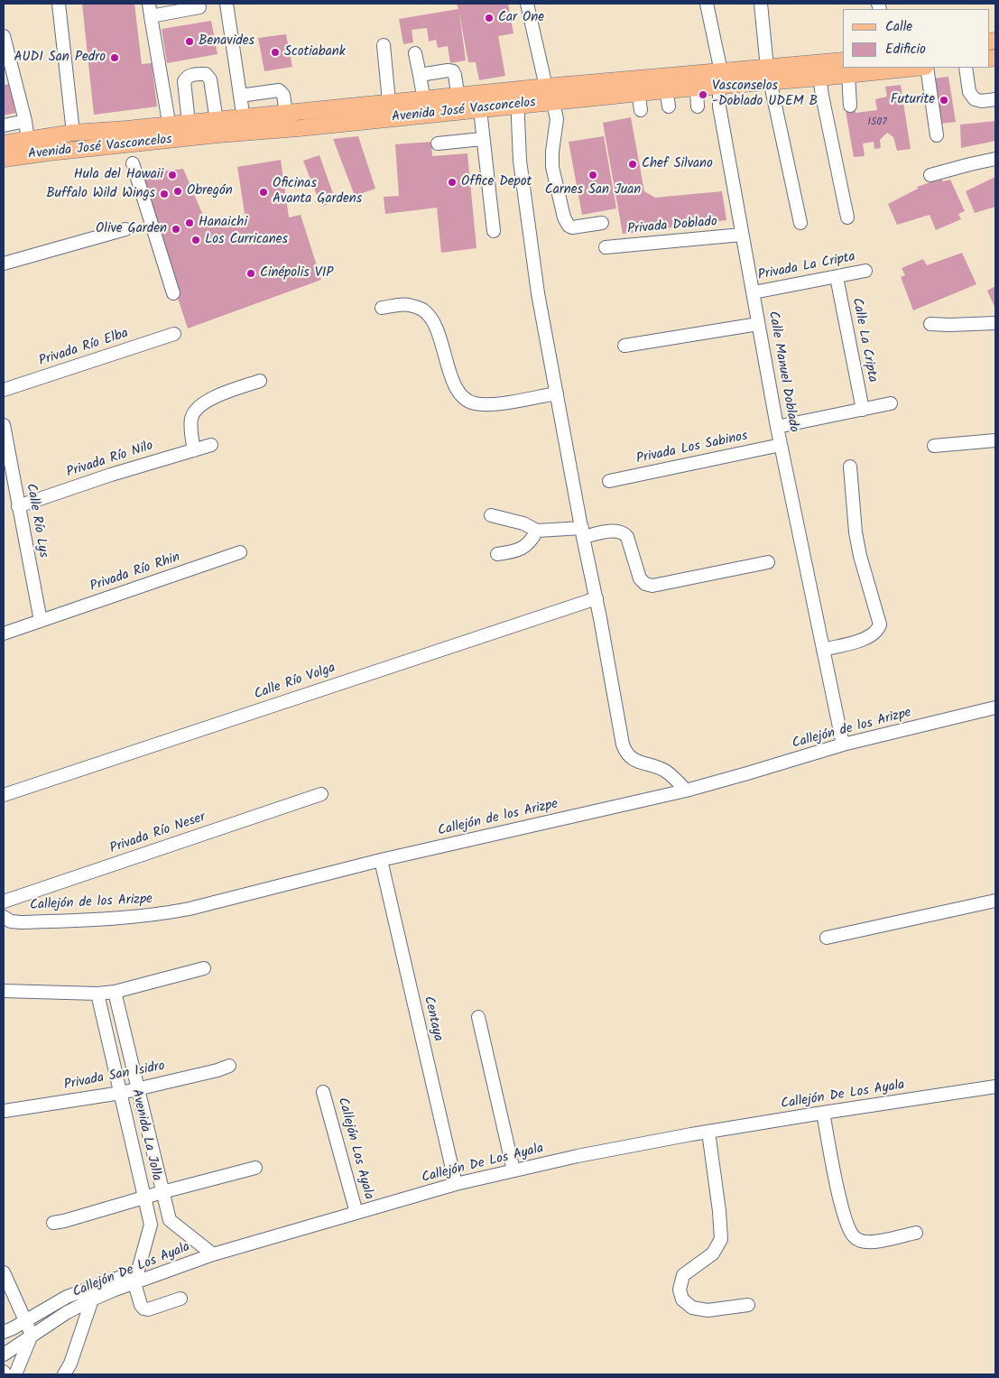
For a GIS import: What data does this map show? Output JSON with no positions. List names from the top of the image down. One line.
{"streets":{"main road":["Avenida José Vasconcelos"],"street":["Privada Doblado","Privada La Cripta","Calle La Cripta","Privada Río Elba","Calle Manuel Doblado","Privada Los Sabinos","Privada Río Nilo","Calle Río Lys","Privada Río Rhin","Calle Río Volga","Callejón de los Arizpe","Privada Río Neser","Centaya","Privada San Isidro","Callejón De Los Ayala","Avenida La Jolla","Callejón Los Ayala"]},"crossings":[["Avenida José Vasconcelos","Calle Manuel Doblado"],["Privada Doblado","Calle Manuel Doblado"],["Privada La Cripta","Calle La Cripta"],["Privada La Cripta","Calle Manuel Doblado"],["Calle Manuel Doblado","Privada Los Sabinos"],["Calle Manuel Doblado","Callejón de los Arizpe"],["Privada Río Nilo","Calle Río Lys"],["Calle Río Lys","Privada Río Rhin"],["Callejón de los Arizpe","Centaya"],["Centaya","Callejón De Los Ayala"],["Privada San Isidro","Avenida La Jolla"],["Callejón De Los Ayala","Avenida La Jolla"],["Callejón De Los Ayala","Callejón Los Ayala"]],"places":["Car One","Benavides","Scotiabank","AUDI San Pedro","Vasconselos -Doblado UDEM B","Futurite","Chef Silvano","Hula del Hawaii","Carnes San Juan","Office Depot","Obregón","Oficinas Avanta Gardens","Buffalo Wild Wings","Hanaichi","Olive Garden","Los Curricanes","Cinépolis VIP"],"house_numbers":["1507"],"legend":["Calle","Edificio"]}
